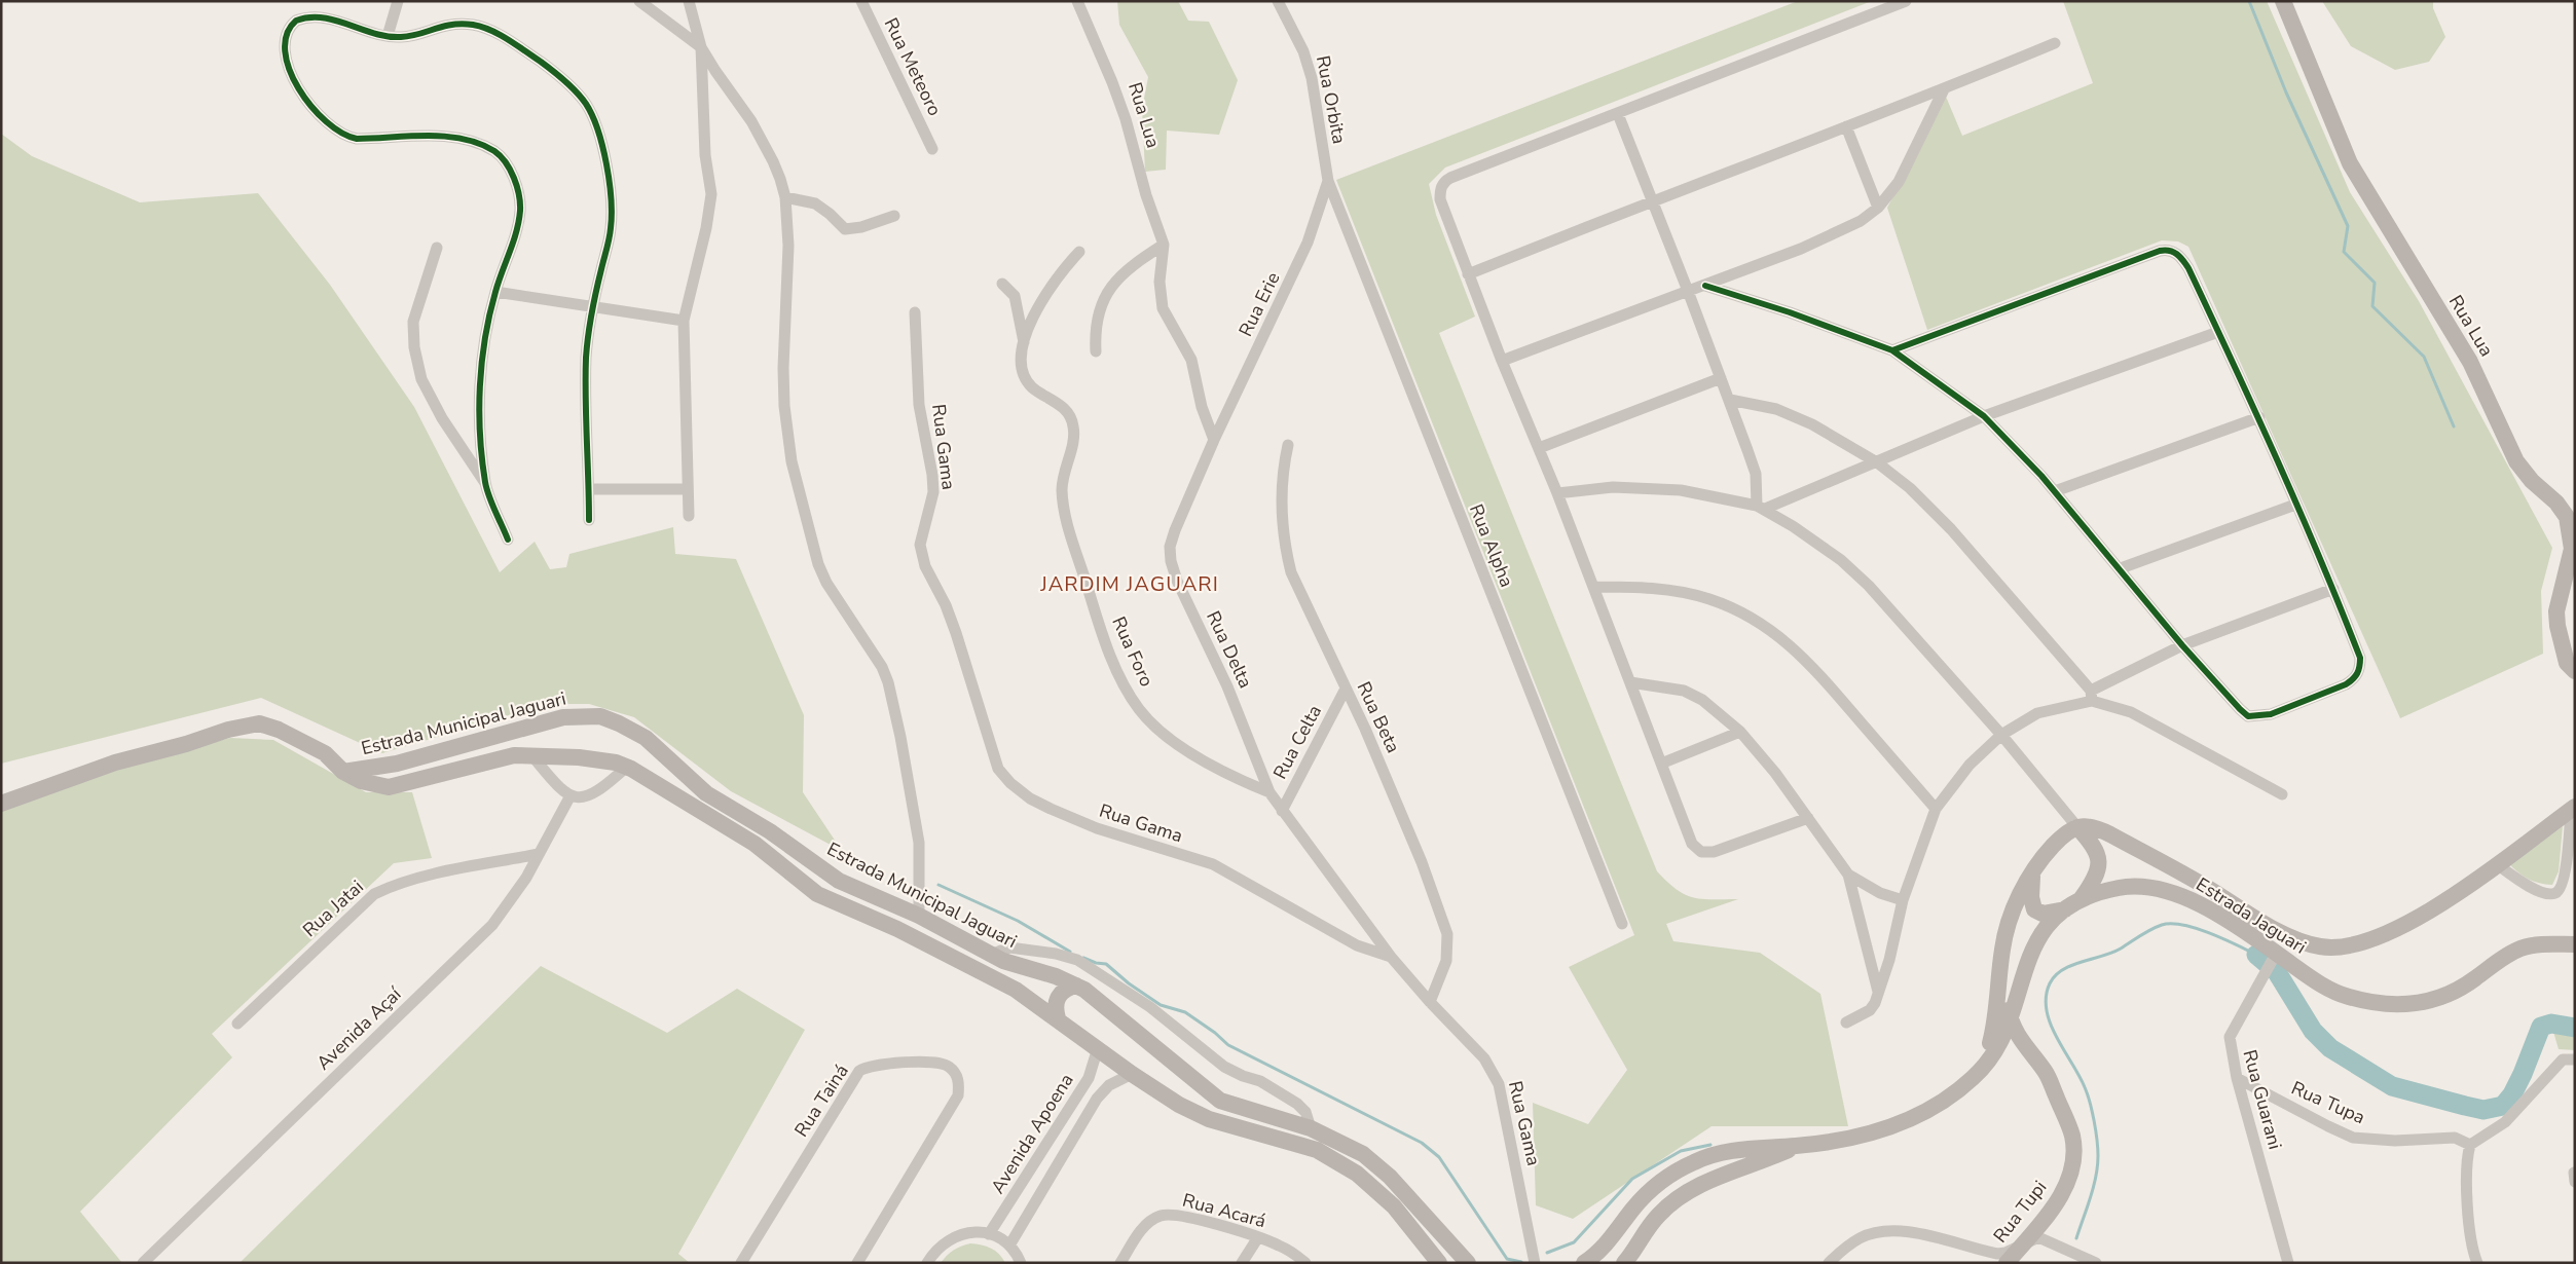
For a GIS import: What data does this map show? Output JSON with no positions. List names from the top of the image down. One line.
{"streets":{"main road":["Rua Lua","Estrada Municipal Jaguari","Estrada Jaguari","Rua Tupi"],"street":["Rua Meteoro","Rua Orbita","Rua Erie","Rua Gama","Rua Alpha","Rua Delta","Rua Foro","Rua Beta","Rua Celta","Rua Jatai","Avenida Açaí","Rua Guarani","Rua Tainá","Rua Tupa","Avenida Apoena","Rua Acará"]},"crossings":[["Rua Orbita","Rua Erie"],["Rua Orbita","Rua Alpha"],["Rua Erie","Rua Alpha"],["Rua Erie","Rua Delta"],["Rua Gama","Rua Delta"],["Rua Gama","Rua Beta"],["Rua Delta","Rua Foro"],["Rua Delta","Rua Celta"],["Rua Beta","Rua Celta"],["Estrada Municipal Jaguari","Avenida Apoena"],["Rua Jatai","Avenida Açaí"],["Estrada Jaguari","Rua Guarani"],["Estrada Jaguari","Rua Tupi"],["Rua Guarani","Rua Tupa"]],"districts":["JARDIM JAGUARI"]}
